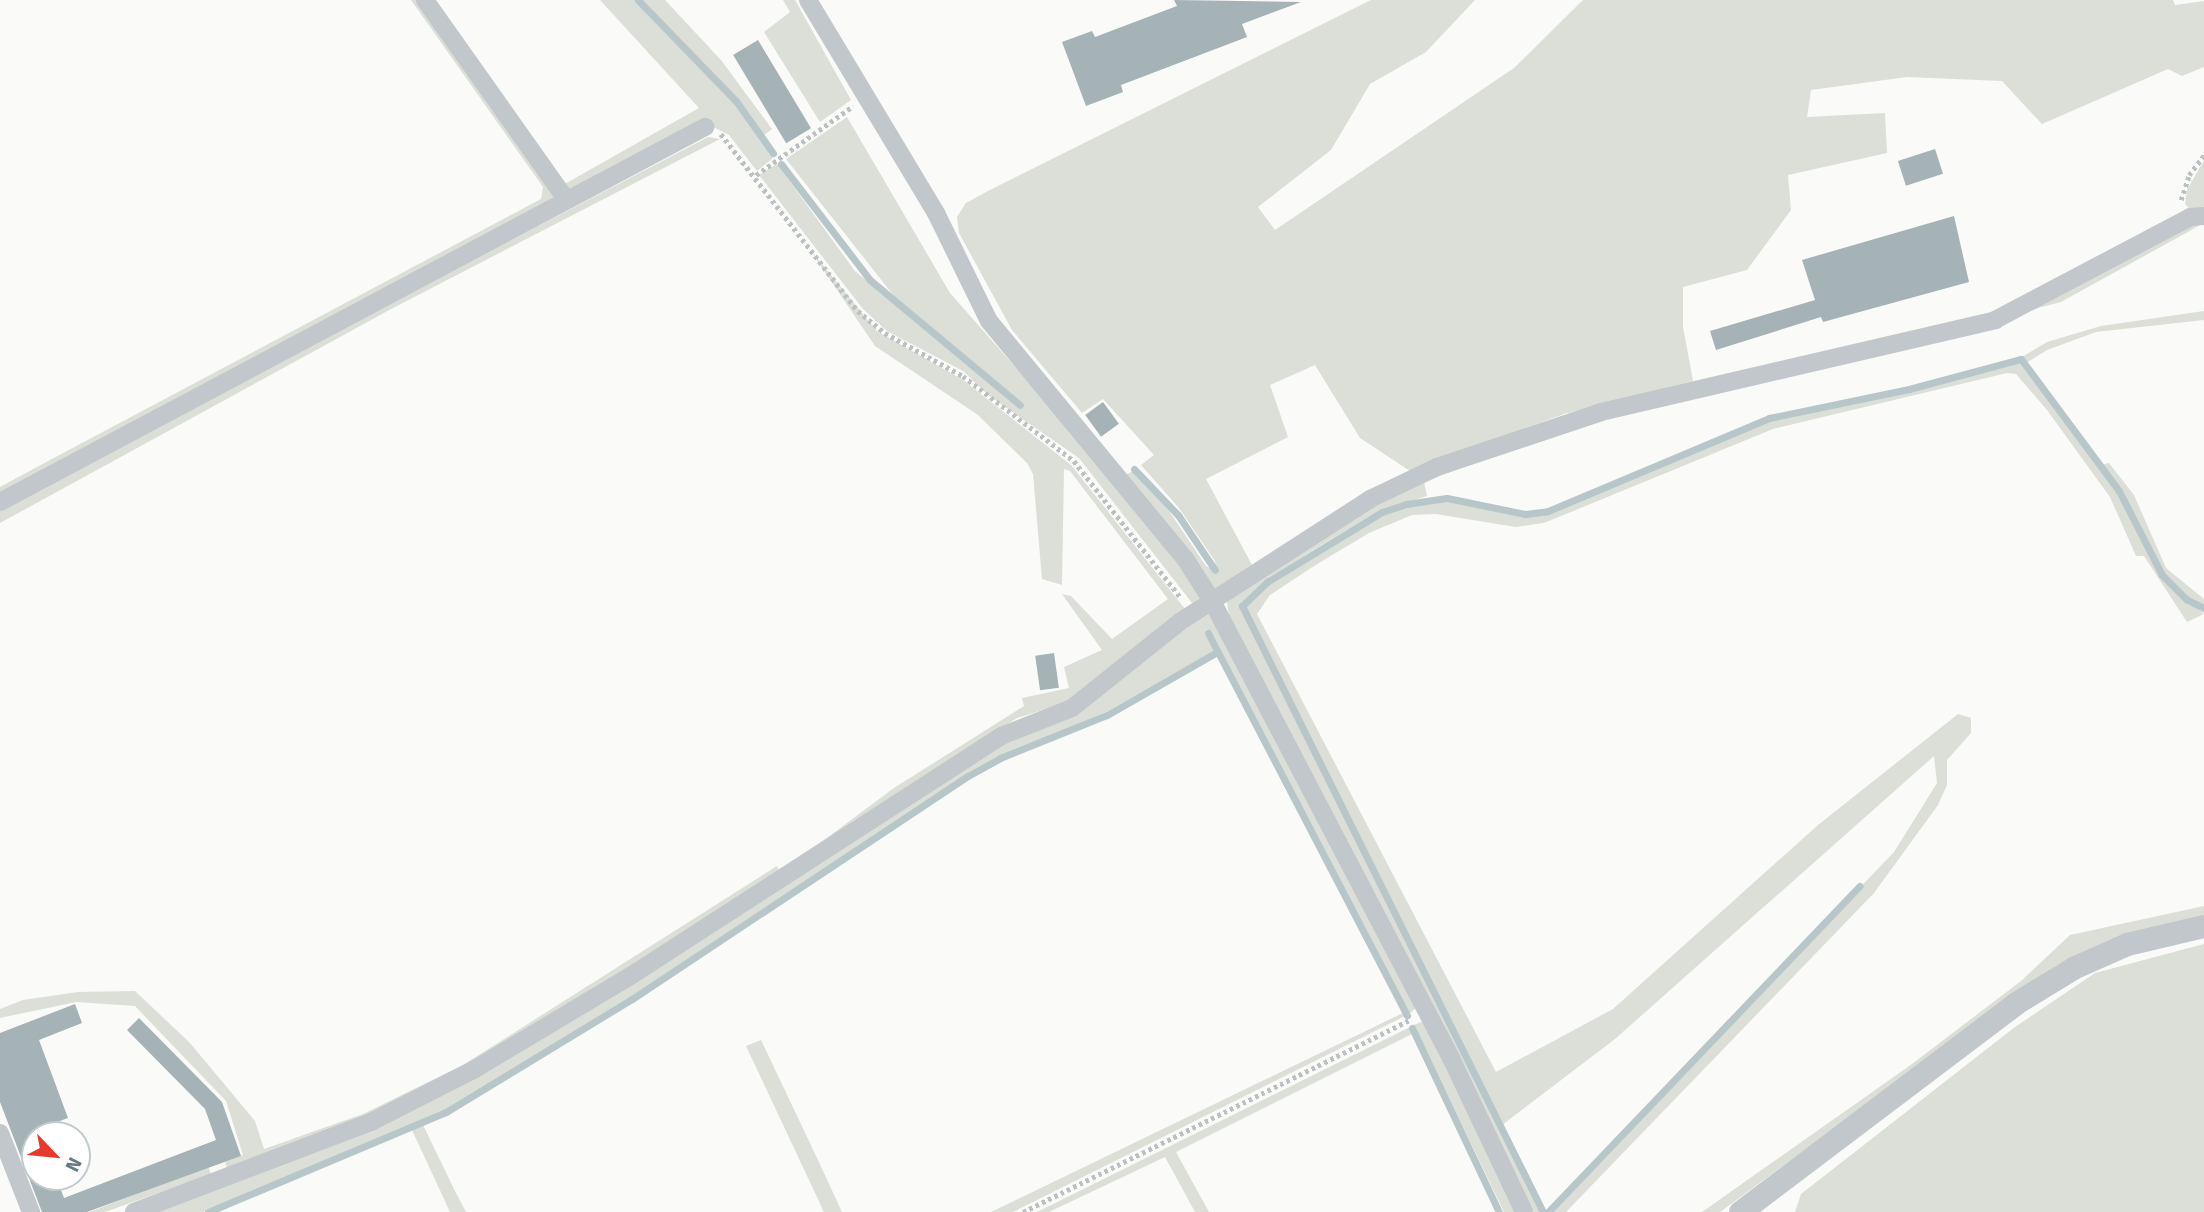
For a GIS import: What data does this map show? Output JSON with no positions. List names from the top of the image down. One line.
{"north":"bottom right"}
